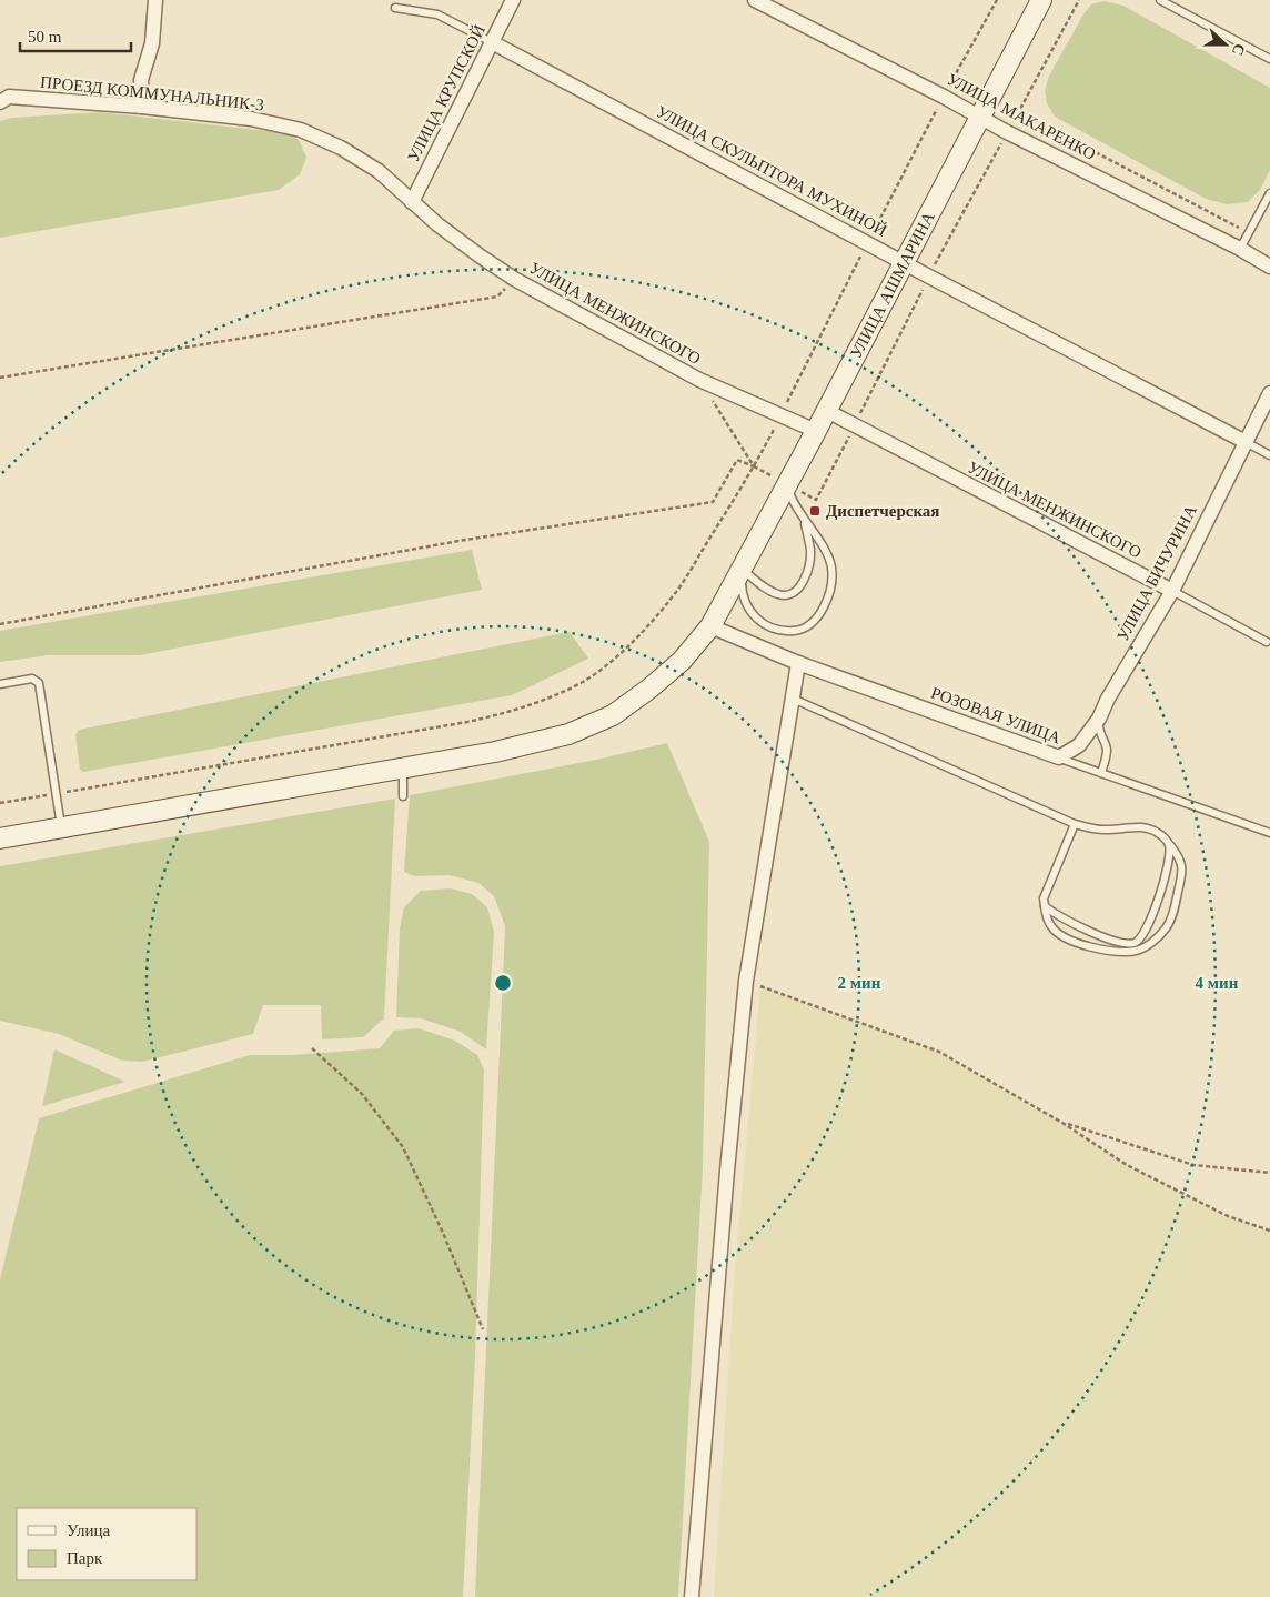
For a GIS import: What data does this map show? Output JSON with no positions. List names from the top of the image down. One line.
{"streets":{"street":["ПРОЕЗД КОММУНАЛЬНИК-3","УЛИЦА КРУПСКОЙ","УЛИЦА МАКАРЕНКО","УЛИЦА СКУЛЬПТОРА МУХИНОЙ","УЛИЦА АШМАРИНА","УЛИЦА МЕНЖИНСКОГО","УЛИЦА БИЧУРИНА","РОЗОВАЯ УЛИЦА"]},"crossings":[["ПРОЕЗД КОММУНАЛЬНИК-3","УЛИЦА КРУПСКОЙ"],["ПРОЕЗД КОММУНАЛЬНИК-3","УЛИЦА МЕНЖИНСКОГО"],["УЛИЦА КРУПСКОЙ","УЛИЦА СКУЛЬПТОРА МУХИНОЙ"],["УЛИЦА КРУПСКОЙ","УЛИЦА МЕНЖИНСКОГО"],["УЛИЦА МАКАРЕНКО","УЛИЦА АШМАРИНА"],["УЛИЦА СКУЛЬПТОРА МУХИНОЙ","УЛИЦА АШМАРИНА"],["УЛИЦА СКУЛЬПТОРА МУХИНОЙ","УЛИЦА БИЧУРИНА"],["УЛИЦА АШМАРИНА","УЛИЦА МЕНЖИНСКОГО"],["УЛИЦА АШМАРИНА","РОЗОВАЯ УЛИЦА"],["УЛИЦА МЕНЖИНСКОГО","УЛИЦА БИЧУРИНА"],["УЛИЦА БИЧУРИНА","РОЗОВАЯ УЛИЦА"]],"places":{"transit":["Диспетчерская"]},"legend":["Улица","Парк"],"scale_bar":"50 m","north":"right","rings":["2 мин","4 мин"]}
